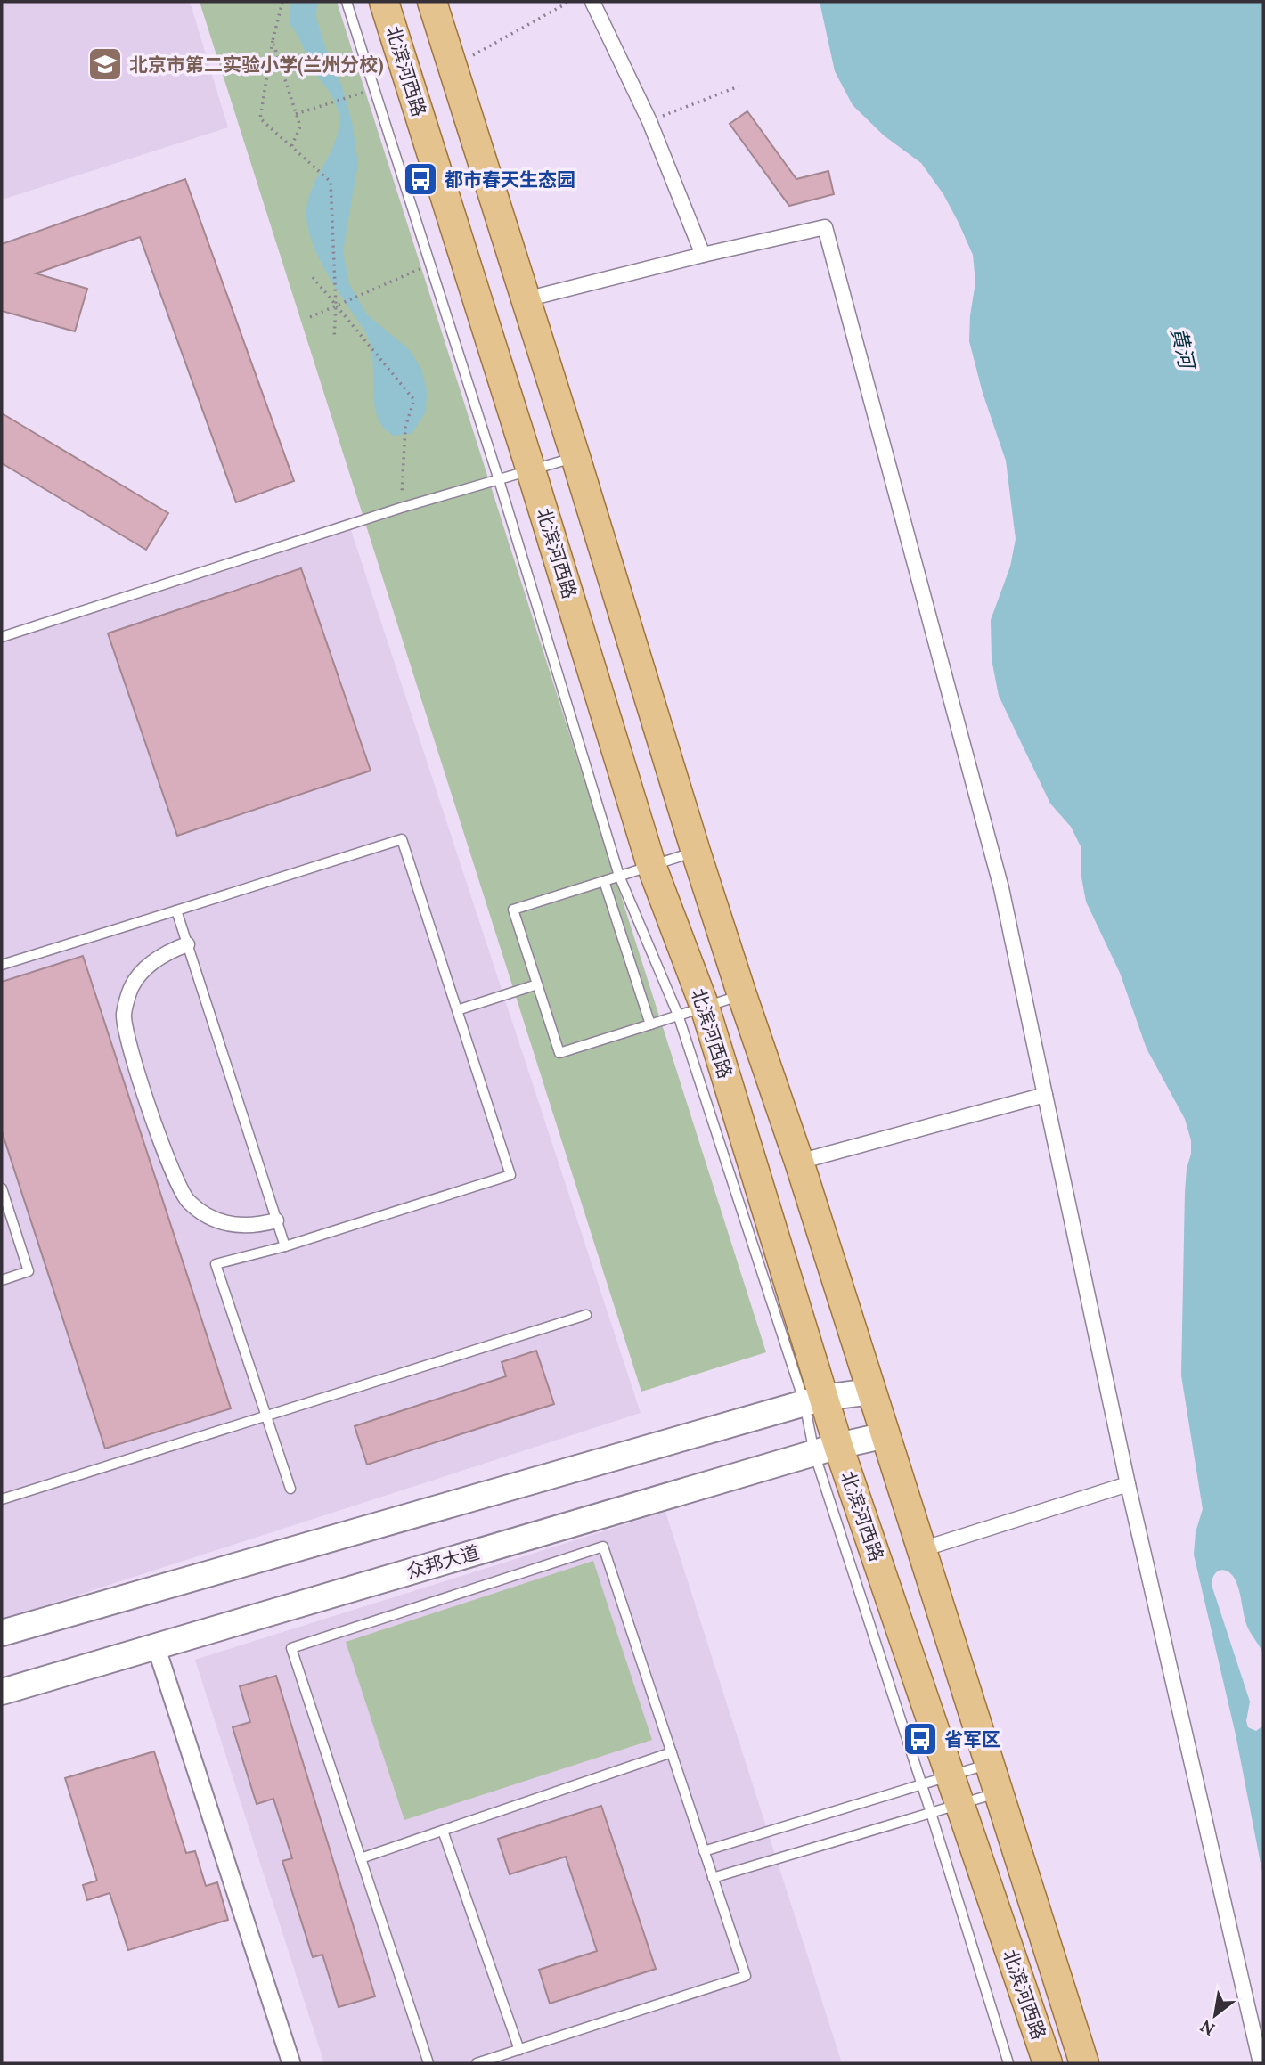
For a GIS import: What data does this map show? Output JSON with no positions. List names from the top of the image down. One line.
{"streets":{"main road":["北滨河西路","众邦大道"]},"crossings":[["北滨河西路","众邦大道"]],"water":["黄河"],"places":{"school or university":["北京市第二实验小学(兰州分校)"],"bus stop":["都市春天生态园","省军区"]},"north":"bottom left"}
